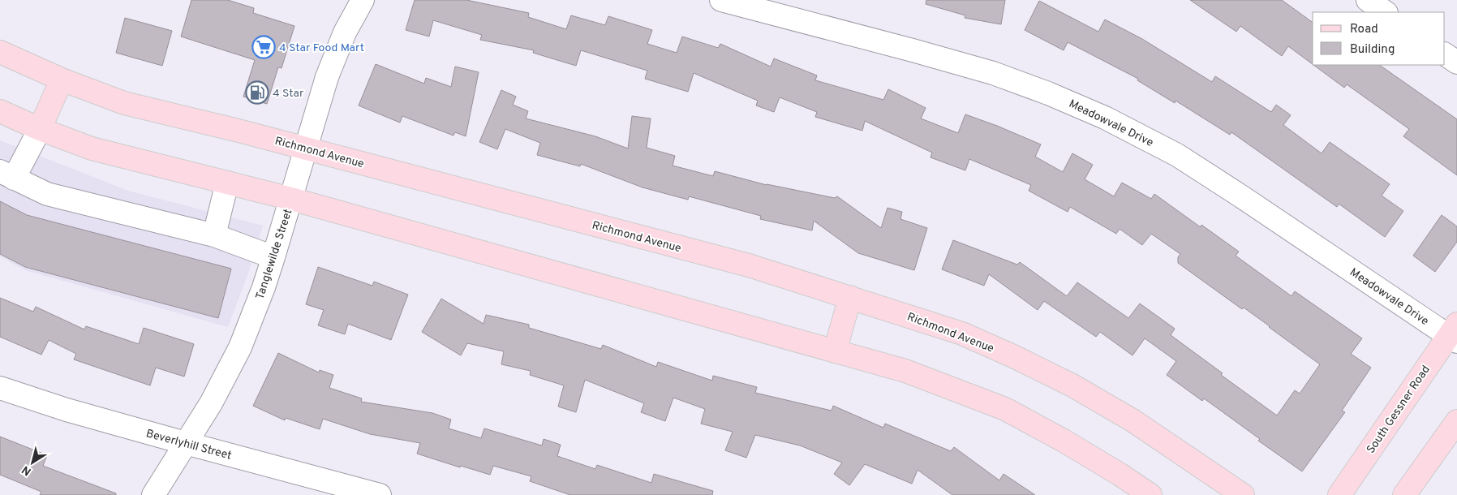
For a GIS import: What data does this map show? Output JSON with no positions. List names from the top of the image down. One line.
{"streets":{"main road":["Richmond Avenue","South Gessner Road"],"street":["Meadowvale Drive","Tanglewilde Street","Beverlyhill Street"]},"crossings":[["Meadowvale Drive","South Gessner Road"],["Richmond Avenue","Tanglewilde Street"],["Tanglewilde Street","Beverlyhill Street"]],"places":{"supermarket":["4 Star Food Mart"],"fuel station":["4 Star"]},"legend":["Road","Building"],"north":"bottom left"}
